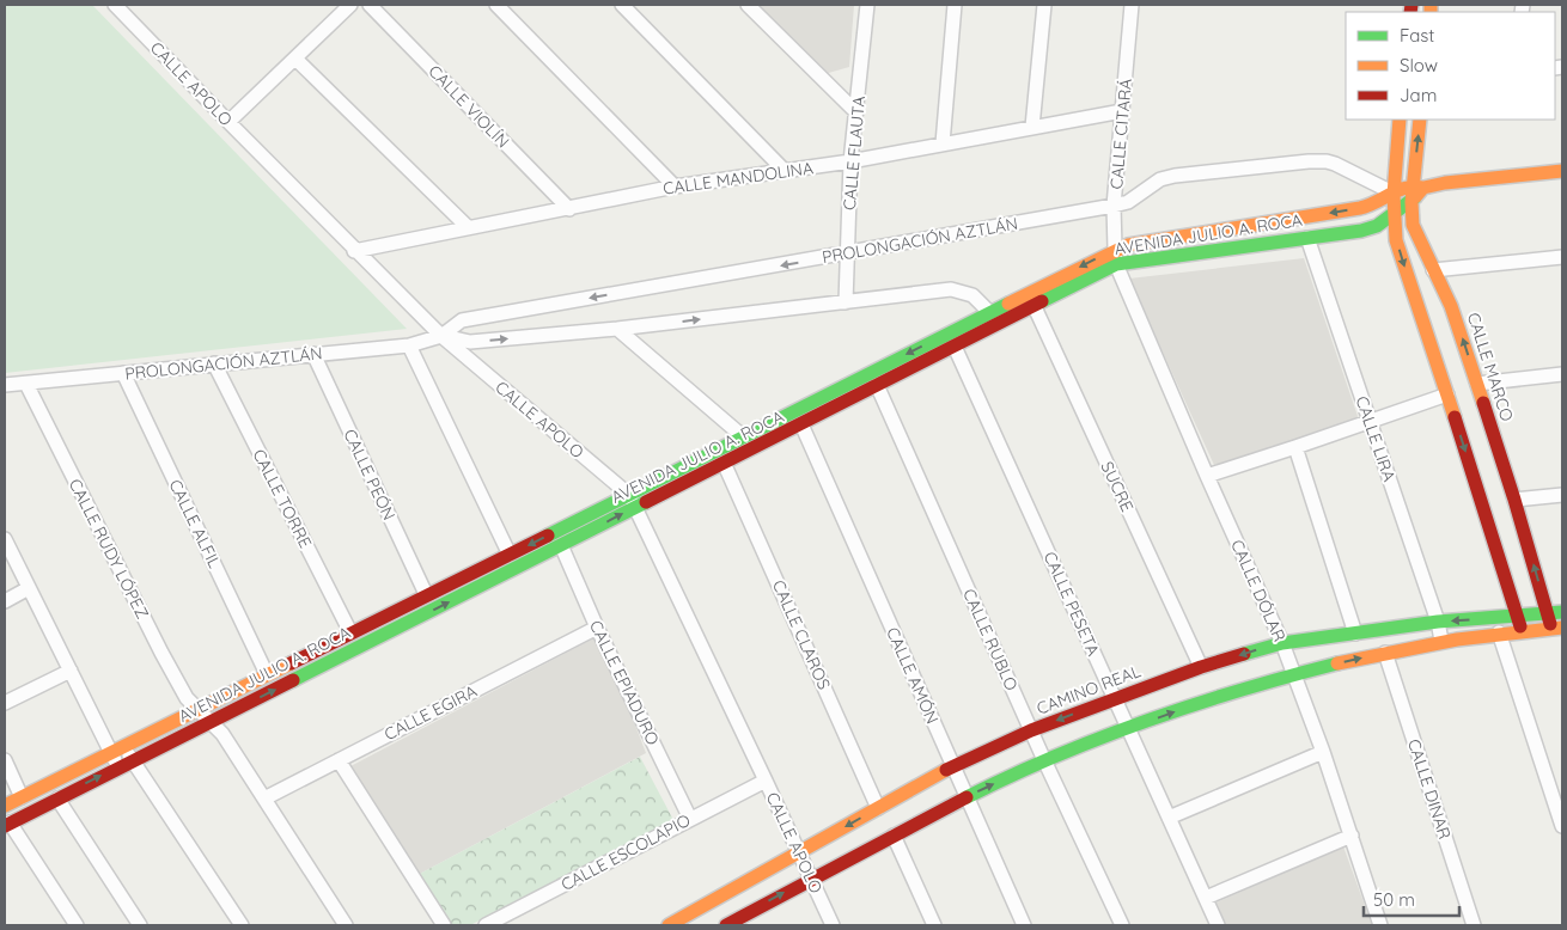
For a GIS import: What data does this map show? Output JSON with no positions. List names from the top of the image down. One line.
{"streets":{"street":["CALLE APOLO","CALLE VIOLÍN","CALLE CITARÁ","CALLE FLAUTA","CALLE MANDOLINA","AVENIDA JULIO A. ROCA","PROLONGACIÓN AZTLÁN","CALLE MARCO","CALLE LIRA","CALLE PEÓN","SUCRE","CALLE TORRE","CALLE ALFIL","CALLE RUDY LÓPEZ","CALLE DÓLAR","CALLE PESETA","CALLE CLAROS","CALLE RUBLO","CALLE AMÓN","CALLE EPIADURO","CAMINO REAL","CALLE EGIRA","CALLE DINAR","CALLE ESCOLAPIO"]},"crossings":[["CALLE APOLO","CALLE MANDOLINA"],["CALLE APOLO","AVENIDA JULIO A. ROCA"],["CALLE APOLO","PROLONGACIÓN AZTLÁN"],["CALLE APOLO","CAMINO REAL"],["CALLE APOLO","CALLE ESCOLAPIO"],["CALLE VIOLÍN","CALLE MANDOLINA"],["CALLE CITARÁ","CALLE MANDOLINA"],["CALLE CITARÁ","AVENIDA JULIO A. ROCA"],["CALLE CITARÁ","PROLONGACIÓN AZTLÁN"],["CALLE CITARÁ","CALLE DÓLAR"],["CALLE FLAUTA","CALLE MANDOLINA"],["CALLE FLAUTA","PROLONGACIÓN AZTLÁN"],["AVENIDA JULIO A. ROCA","PROLONGACIÓN AZTLÁN"],["AVENIDA JULIO A. ROCA","CALLE MARCO"],["AVENIDA JULIO A. ROCA","CALLE LIRA"],["AVENIDA JULIO A. ROCA","CALLE PEÓN"],["AVENIDA JULIO A. ROCA","SUCRE"],["AVENIDA JULIO A. ROCA","CALLE TORRE"],["AVENIDA JULIO A. ROCA","CALLE ALFIL"],["AVENIDA JULIO A. ROCA","CALLE RUDY LÓPEZ"],["AVENIDA JULIO A. ROCA","CALLE DÓLAR"],["AVENIDA JULIO A. ROCA","CALLE PESETA"],["AVENIDA JULIO A. ROCA","CALLE CLAROS"],["AVENIDA JULIO A. ROCA","CALLE RUBLO"],["AVENIDA JULIO A. ROCA","CALLE AMÓN"],["AVENIDA JULIO A. ROCA","CALLE EPIADURO"],["PROLONGACIÓN AZTLÁN","CALLE PEÓN"],["PROLONGACIÓN AZTLÁN","CALLE TORRE"],["PROLONGACIÓN AZTLÁN","CALLE ALFIL"],["PROLONGACIÓN AZTLÁN","CALLE RUDY LÓPEZ"],["CALLE MARCO","CAMINO REAL"],["CALLE LIRA","CAMINO REAL"],["SUCRE","CAMINO REAL"],["CALLE RUDY LÓPEZ","CALLE EGIRA"],["CALLE DÓLAR","CAMINO REAL"],["CALLE PESETA","CAMINO REAL"],["CALLE CLAROS","CAMINO REAL"],["CALLE RUBLO","CAMINO REAL"],["CALLE AMÓN","CAMINO REAL"],["CALLE EPIADURO","CALLE EGIRA"],["CALLE EPIADURO","CALLE ESCOLAPIO"],["CAMINO REAL","CALLE DINAR"]],"legend":["Fast","Slow","Jam"],"scale_bar":"50 m"}
